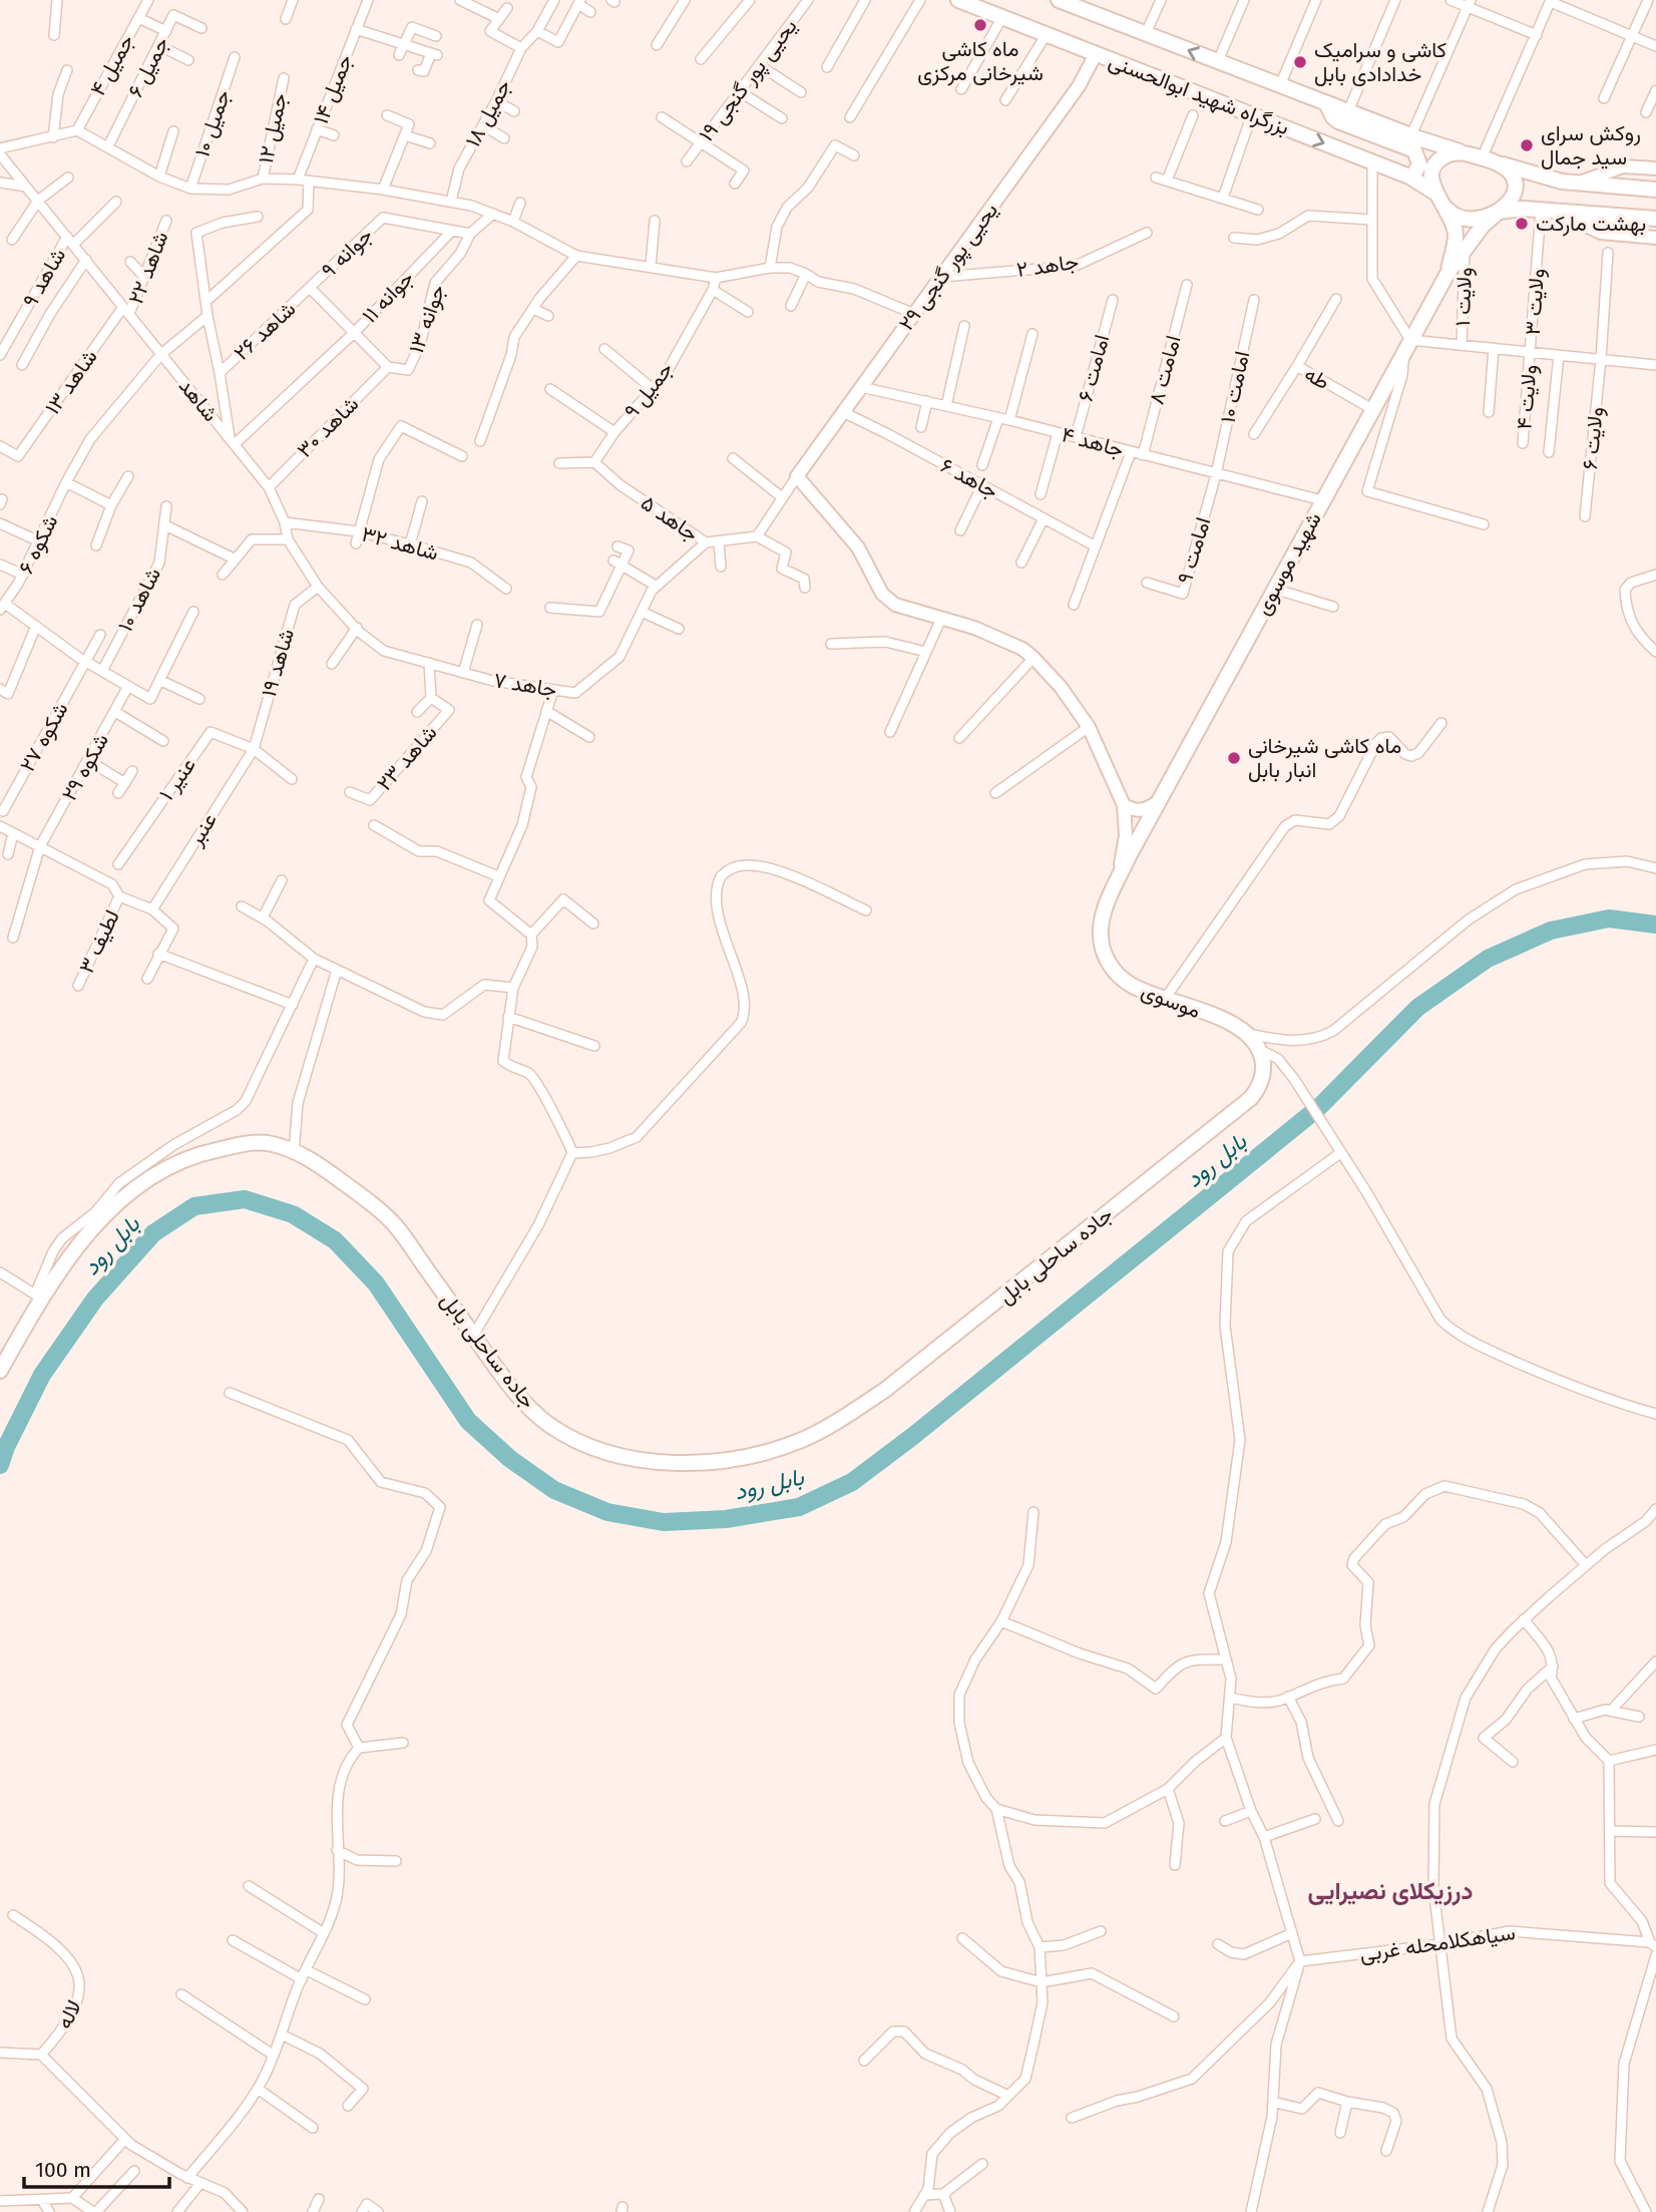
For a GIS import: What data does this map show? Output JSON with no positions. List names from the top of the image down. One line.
{"streets":{"main road":["بزرگراه شهید ابوالحسنی","یحیی پور گنجی ۲۹","شهید موسوی","موسوی","جاده ساحلی بابل"],"street":["جمیل ۴","جمیل ۶","یحیی پور گنجی ۱۹","جمیل ۱۴","جمیل ۱۸","جمیل ۱۰","جمیل ۱۲","جوانه ۹","جاهد ۲","شاهد ۲۲","شاهد ۹","جوانه ۱۱","ولایت ۱","ولایت ۳","جوانه ۱۳","شاهد ۲۶","امامت ۶","امامت ۸","طه","شاهد ۱۳","امامت ۱۰","جمیل ۹","ولایت ۴","شاهد","شاهد ۳۰","ولایت ۶","جاهد ۴","جاهد ۶","جاهد ۵","شاهد ۳۲","شکوه ۶","امامت ۹","شاهد ۱۰","شاهد ۱۹","جاهد ۷","شکوه ۲۷","شاهد ۲۳","شکوه ۲۹","عنیر ۱","عنبر","لطیف ۳","سیاهکلامحله غربی","لاله"]},"crossings":[["بزرگراه شهید ابوالحسنی","یحیی پور گنجی ۲۹"],["بزرگراه شهید ابوالحسنی","شهید موسوی"],["جوانه ۹","جوانه ۱۱"],["جوانه ۹","شاهد ۲۶"],["جاهد ۲","یحیی پور گنجی ۲۹"],["یحیی پور گنجی ۲۹","جاهد ۴"],["یحیی پور گنجی ۲۹","جاهد ۶"],["شاهد ۲۲","شاهد ۱۳"],["شاهد ۲۲","شاهد"],["شاهد ۹","شاهد"],["جوانه ۱۱","شاهد"],["ولایت ۱","شهید موسوی"],["ولایت ۳","ولایت ۴"],["جوانه ۱۳","شاهد ۳۰"],["امامت ۶","جاهد ۴"],["امامت ۸","جاهد ۴"],["طه","شهید موسوی"],["شاهد ۱۳","شاهد"],["امامت ۱۰","جاهد ۴"],["امامت ۱۰","امامت ۹"],["جمیل ۹","جاهد ۵"],["شاهد","شاهد ۳۰"],["شاهد","شاهد ۳۲"],["شاهد","شکوه ۶"],["شاهد","شاهد ۱۹"],["شاهد","جاهد ۷"],["جاهد ۴","امامت ۹"],["جاهد ۴","شهید موسوی"],["جاهد ۵","جاهد ۷"],["شهید موسوی","موسوی"],["شاهد ۱۹","عنیر ۱"],["شاهد ۱۹","عنبر"],["جاهد ۷","شاهد ۲۳"],["عنیر ۱","عنبر"],["موسوی","جاده ساحلی بابل"]],"districts":["درزیکلای نصیرایی"],"water":["بابل رود"],"places":["ماه کاشی شیرخانی مرکزی","کاشی و سرامیک خدادادی بابل","روکش سرای سید جمال","بهشت مارکت","ماه کاشی شیرخانی انبار بابل"],"scale_bar":"100 m"}
